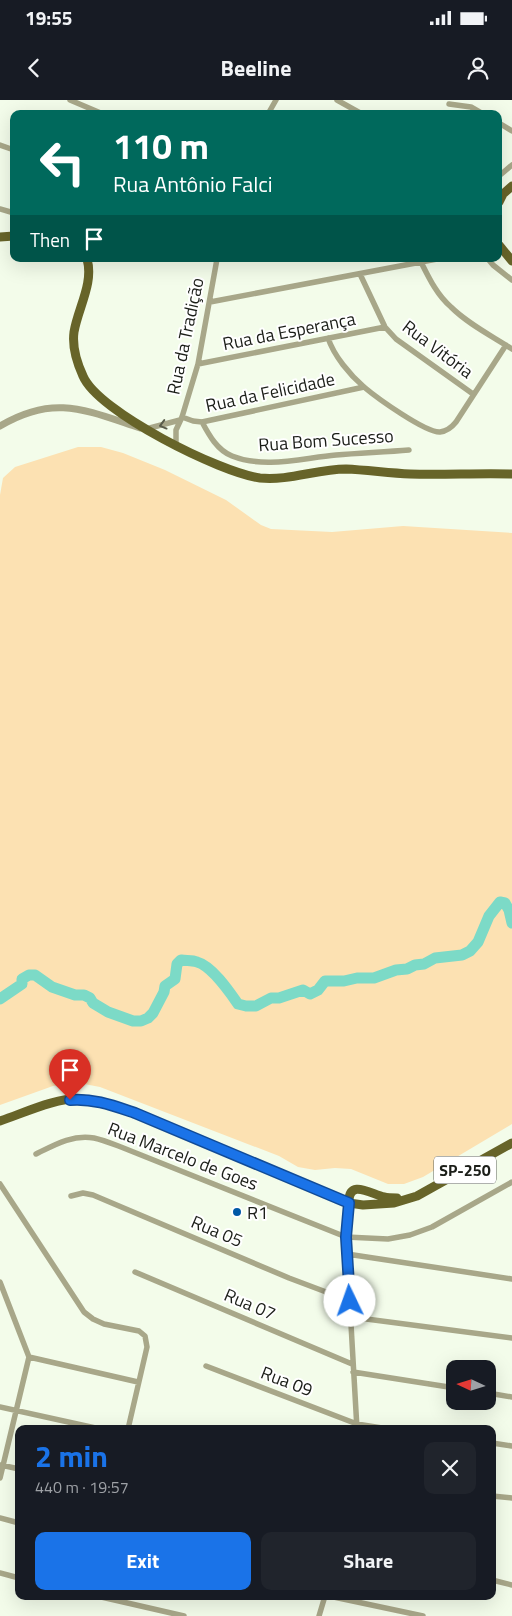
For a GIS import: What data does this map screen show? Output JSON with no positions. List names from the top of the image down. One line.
{"streets":{"main road":["SP-250"],"street":["Rua da Esperança","Rua da Tradição","Rua Vitória","Rua da Felicidade","Rua Bom Sucesso","Rua Marcelo de Goes","Rua 05","Rua 07","Rua 09"]},"crossings":[["Rua da Esperança","Rua da Tradição"],["Rua da Esperança","Rua Vitória"],["Rua da Tradição","Rua da Felicidade"],["Rua da Felicidade","Rua Bom Sucesso"]],"places":["R1"],"north":"left","page":{"status":"19:55","header":"Beeline","turn":["110 m","Rua Antônio Falci"],"then":"Then","heading":["2 min","440 m · 19:57"],"buttons":["Exit","Share"]}}
